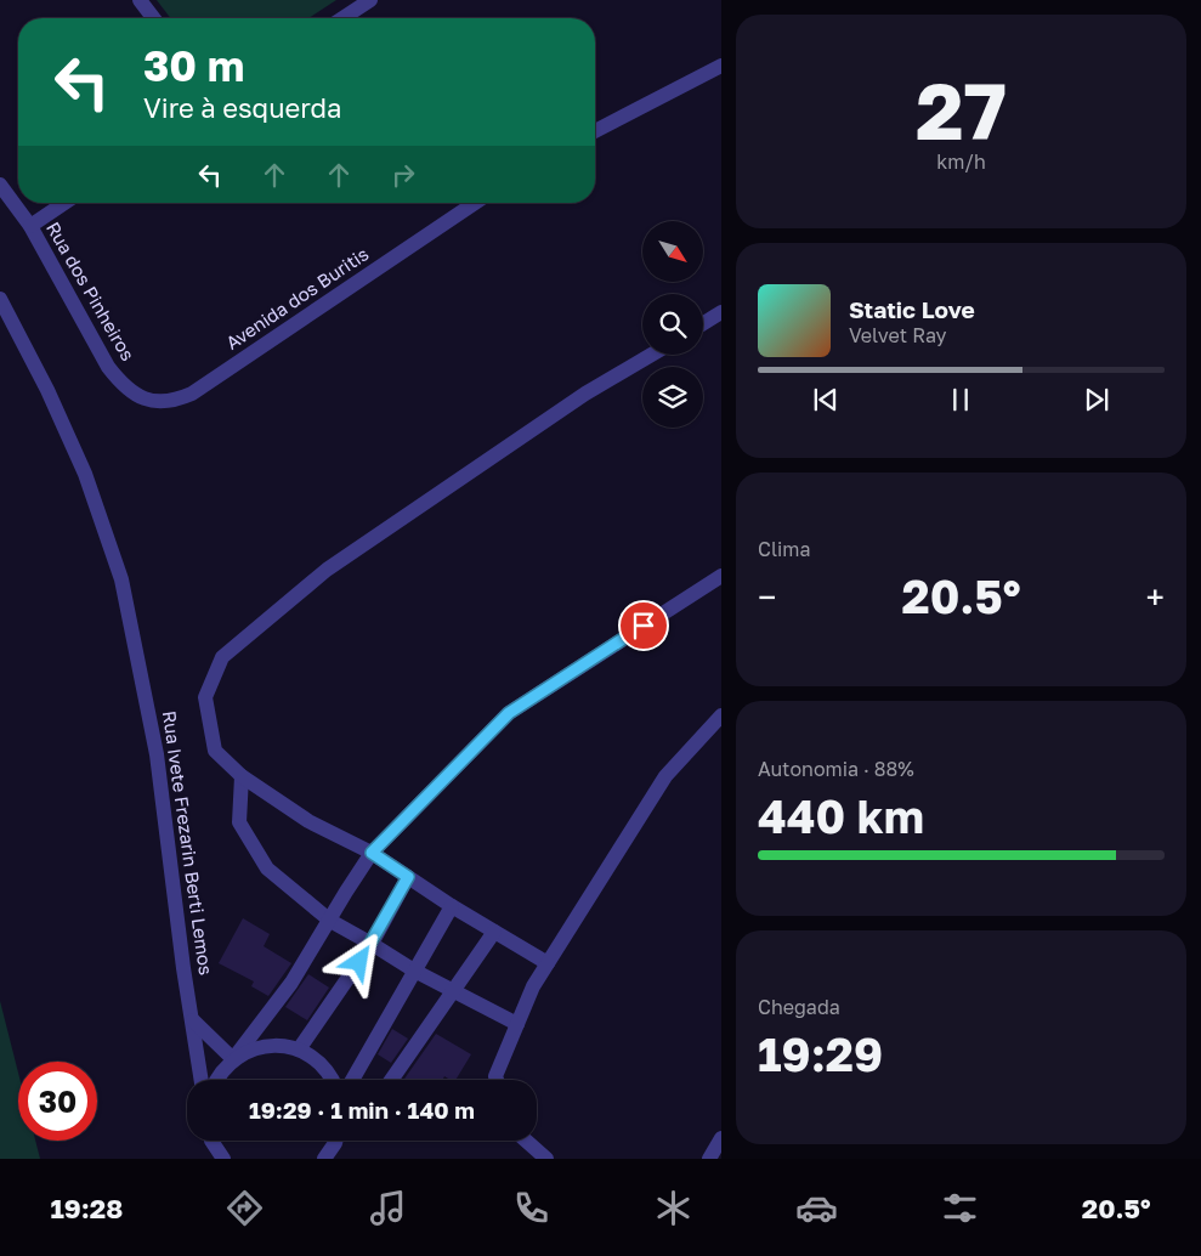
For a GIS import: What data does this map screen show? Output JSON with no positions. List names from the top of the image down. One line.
{"streets":{"street":["Rua dos Pinheiros","Avenida dos Buritis","Rua Ivete Frezarin Berti Lemos"]},"crossings":[["Rua dos Pinheiros","Avenida dos Buritis"]],"north":"bottom right","page":{"tile":[["27","km/h"],"Clima",["Autonomia · 88%","440 km"],["Chegada","19:29"]],"turn":["30 m","Vire à esquerda"],"song":["Static Love","Velvet Ray"],"heat":["−","20.5°","+"],"limit":"30","trip":"19:29 · 1 min · 140 m","tabs":["19:28","20.5°"]}}
